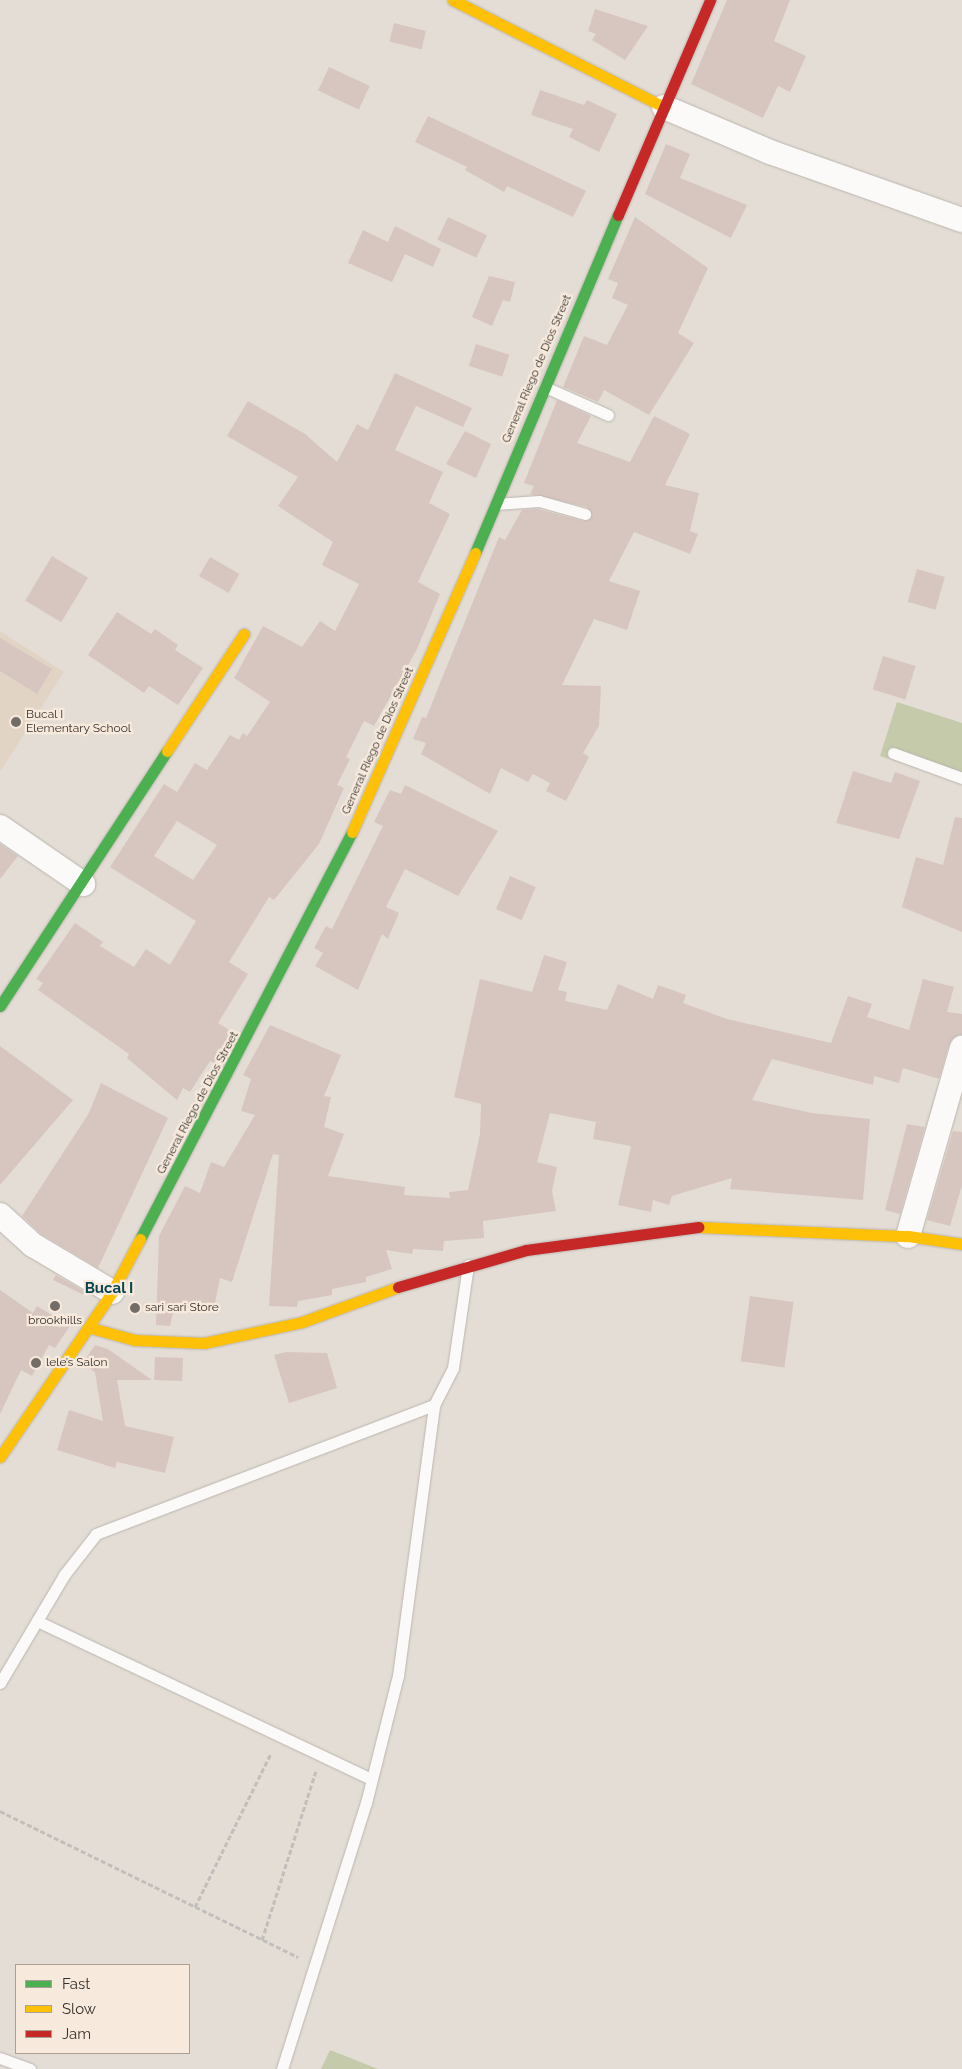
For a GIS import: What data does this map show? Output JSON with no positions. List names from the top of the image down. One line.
{"streets":{"street":["General Riego de Dios Street"]},"districts":["Bucal I"],"places":["Bucal I Elementary School","brookhills","sari sari Store","lele’s Salon"],"legend":["Fast","Slow","Jam"]}
